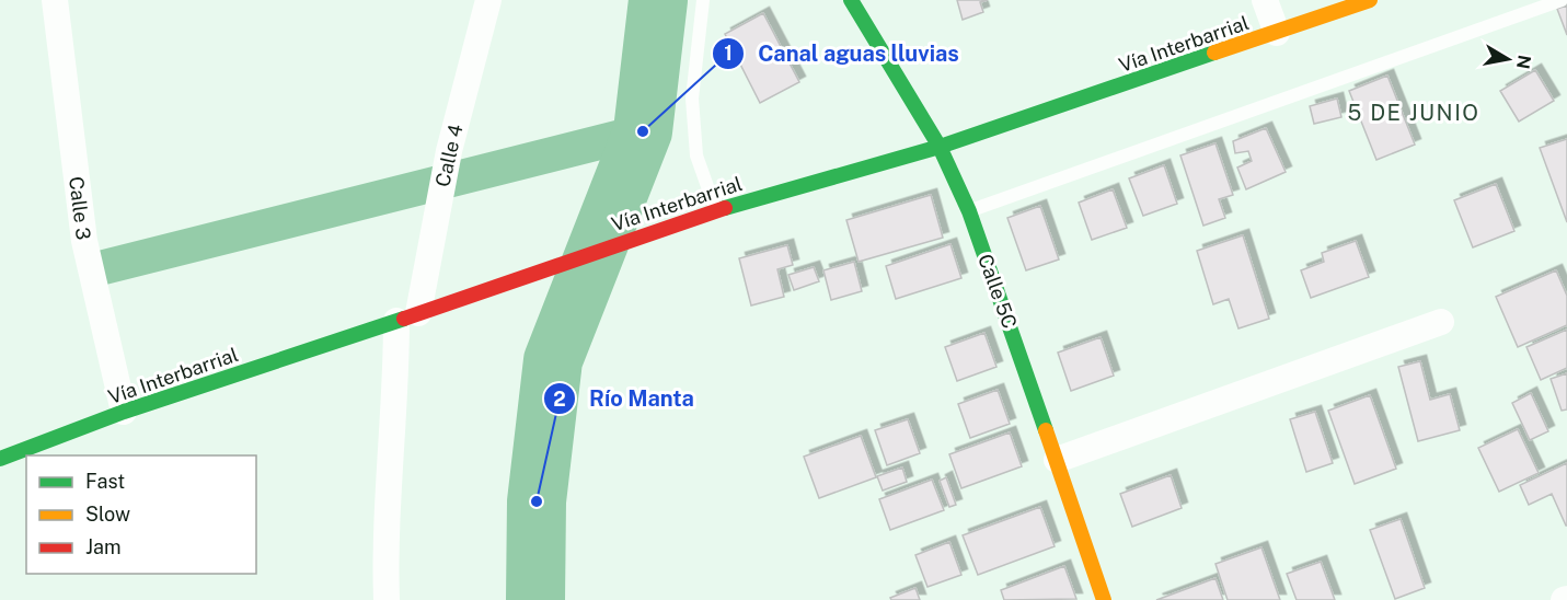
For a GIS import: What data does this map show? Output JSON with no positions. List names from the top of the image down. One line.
{"streets":{"main road":["Vía Interbarrial","Calle 5C"],"street":["Calle 4","Calle 3"]},"crossings":[["Vía Interbarrial","Calle 4"],["Vía Interbarrial","Calle 3"],["Vía Interbarrial","Calle 5C"]],"districts":["5 DE JUNIO"],"places":["Canal aguas lluvias","Río Manta"],"legend":["Fast","Slow","Jam"],"north":"right"}
